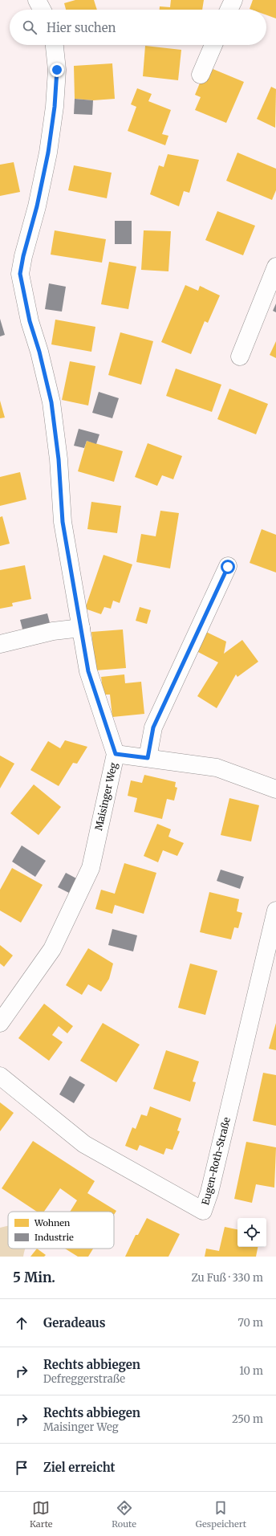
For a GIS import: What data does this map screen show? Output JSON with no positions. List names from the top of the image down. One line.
{"streets":{"street":["Maisinger Weg","Eugen-Roth-Straße"]},"legend":["Wohnen","Industrie"],"page":{"search":"Hier suchen","heading":["5 Min.","Zu Fuß · 330 m"],"list":[["Geradeaus","70 m"],["Rechts abbiegen","Defreggerstraße","10 m"],["Rechts abbiegen","Maisinger Weg","250 m"],"Ziel erreicht"],"nav":["Karte","Route","Gespeichert"]}}
